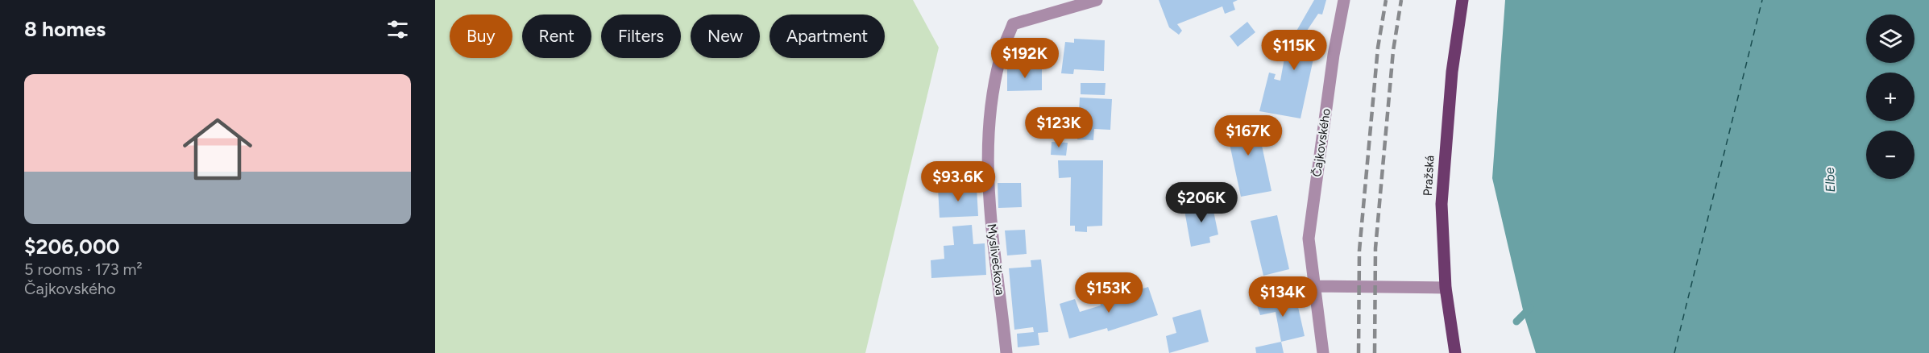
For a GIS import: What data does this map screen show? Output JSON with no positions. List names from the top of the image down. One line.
{"streets":{"main road":["Pražská"],"street":["Čajkovského","Myslivečkova"]},"water":["Elbe"],"page":{"heading":"8 homes","map_buttons":["+","−"],"chip":["Buy","Rent","Filters","New","Apartment"],"price":["$115K","$192K","$123K","$167K","$93.6K","$206K","$153K","$134K"],"list":[{"name":"$206,000","note":"5 rooms · 173 m² · Čajkovského"}]}}
